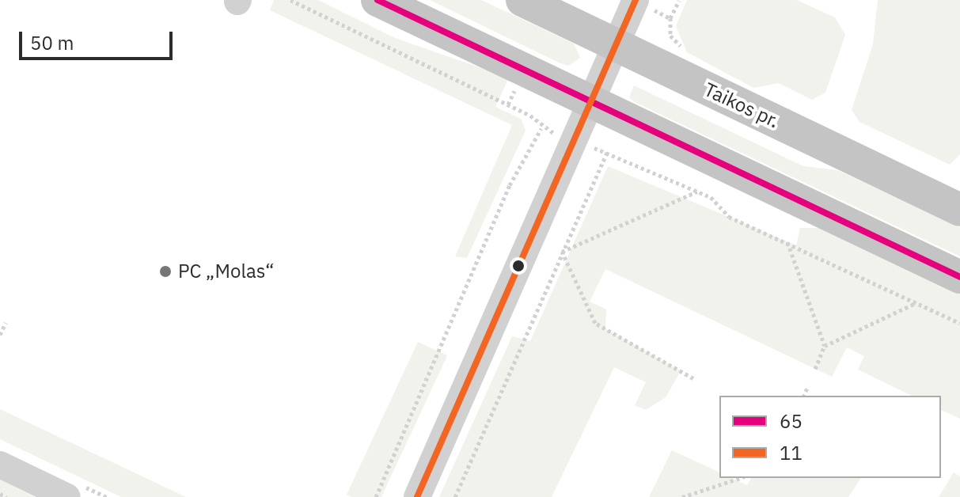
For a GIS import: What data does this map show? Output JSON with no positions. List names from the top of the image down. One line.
{"streets":{"main road":["Taikos pr."]},"places":["PC „Molas“"],"lines":["transit line 65","transit line 11"],"legend":["65","11"],"scale_bar":"50 m"}
